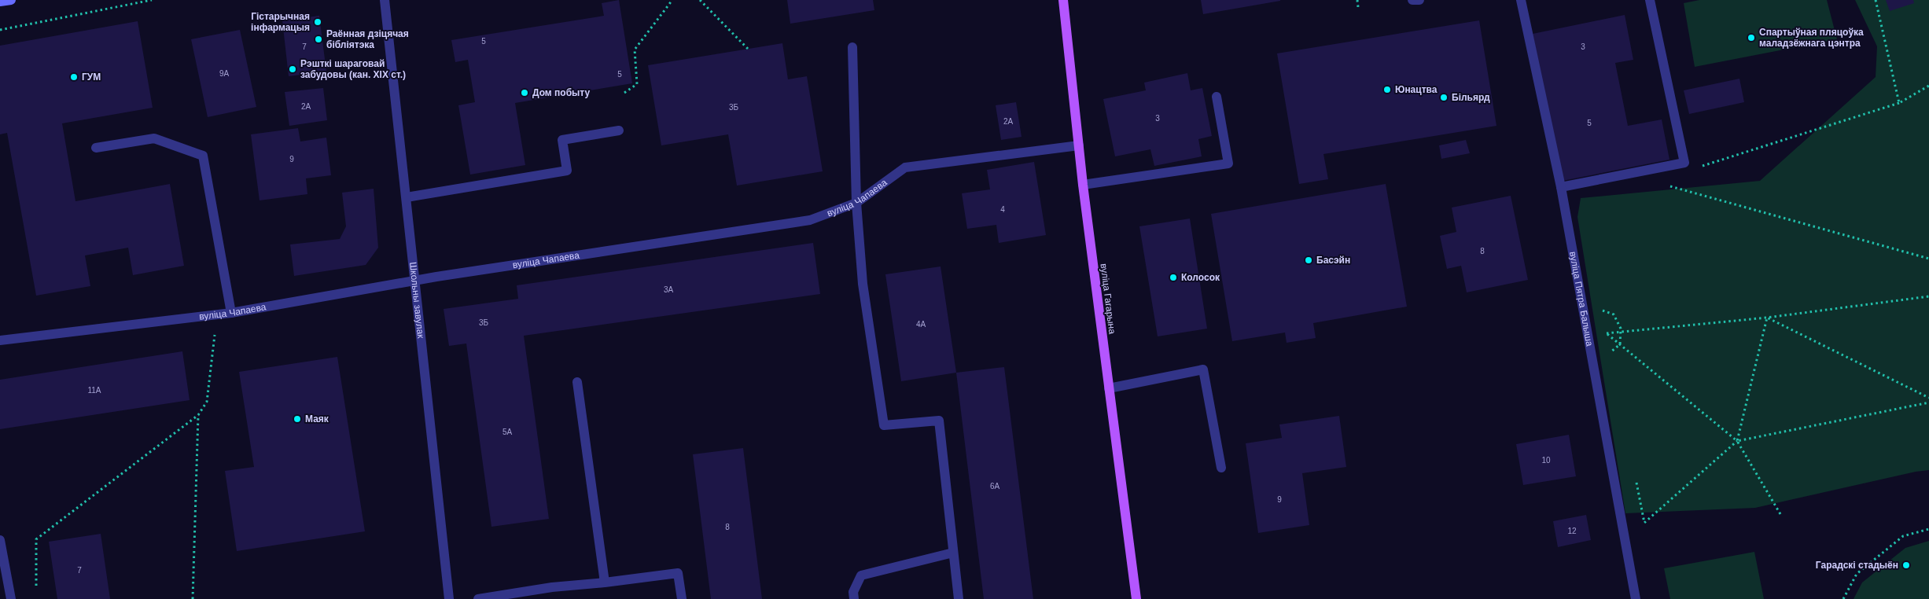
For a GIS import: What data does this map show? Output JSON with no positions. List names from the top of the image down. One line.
{"streets":{"main road":["вуліца Гагарына"],"street":["вуліца Чапаева","вуліца Пятра Балыша","Школьны завулак"]},"crossings":[["вуліца Чапаева","вуліца Гагарына"],["вуліца Чапаева","Школьны завулак"]],"places":["Гістарычная інфармацыя","Спартыўная пляцоўка маладзёжнага цэнтра","Раённая дзіцячая бібліятэка","Рэшткі шараговай забудовы (кан. XIX ст.)","ГУМ","Юнацтва","Дом побыту","Більярд","Басэйн","Колосок","Маяк","Гарадскі стадыён"],"house_numbers":["5","7","3","9А","5","2А","3Б","3","2А","5","9","4","8","3А","3Б","4А","11А","5А","10","6А","9","8","12","7"]}
